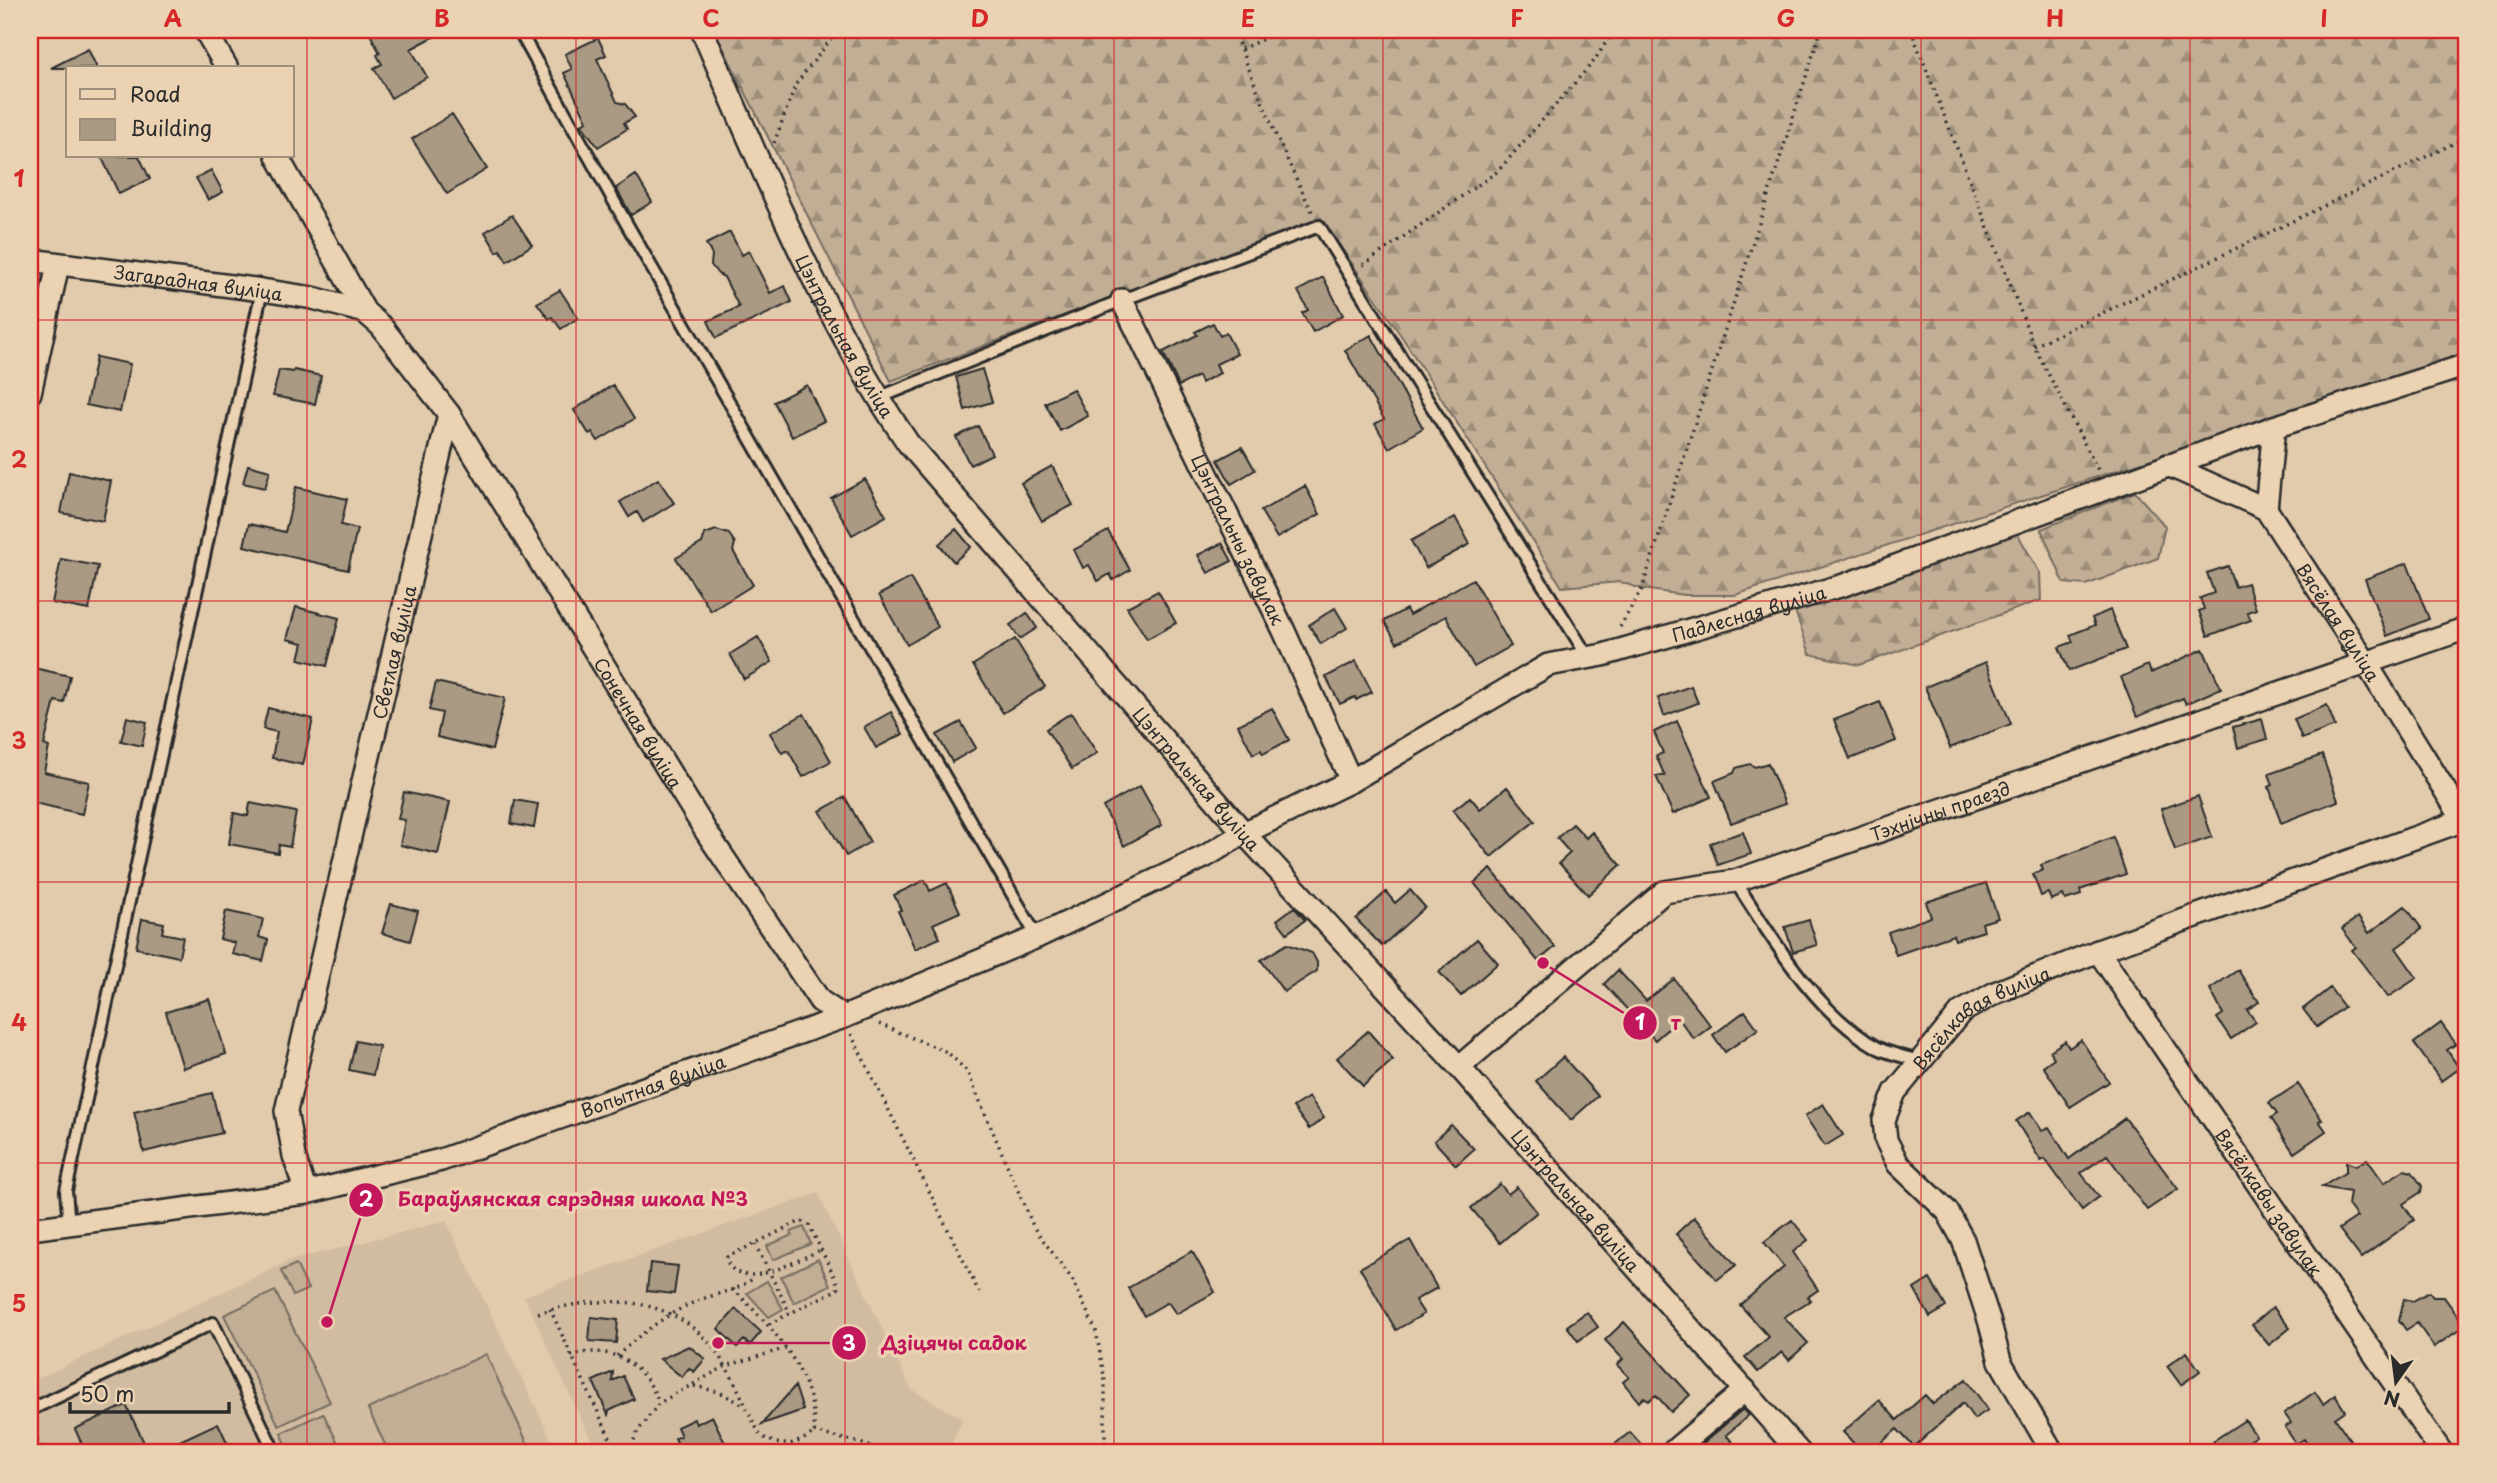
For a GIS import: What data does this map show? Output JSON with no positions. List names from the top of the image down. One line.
{"streets":{"street":["Загарадная вуліца","Цэнтральная вуліца","Цэнтральны завулак","Падлесная вуліца","Вясёлая вуліца","Светлая вуліца","Сонечная вуліца","Тэхнічны праезд","Вясёлкавая вуліца","Вопытная вуліца","Вясёлкавы завулак"]},"crossings":[["Цэнтральная вуліца","Падлесная вуліца"],["Цэнтральная вуліца","Тэхнічны праезд"],["Цэнтральная вуліца","Вопытная вуліца"],["Цэнтральны завулак","Падлесная вуліца"],["Падлесная вуліца","Вопытная вуліца"],["Вясёлая вуліца","Тэхнічны праезд"],["Вясёлая вуліца","Вясёлкавая вуліца"],["Светлая вуліца","Сонечная вуліца"],["Светлая вуліца","Вопытная вуліца"],["Сонечная вуліца","Вопытная вуліца"],["Вясёлкавая вуліца","Вясёлкавы завулак"]],"places":["т","Бараўлянская сярэдняя школа №3","Дзіцячы садок"],"legend":["Road","Building"],"scale_bar":"50 m","north":"bottom","grid":{"columns":["A","B","C","D","E","F","G","H","I"],"rows":["1","2","3","4","5"]}}
